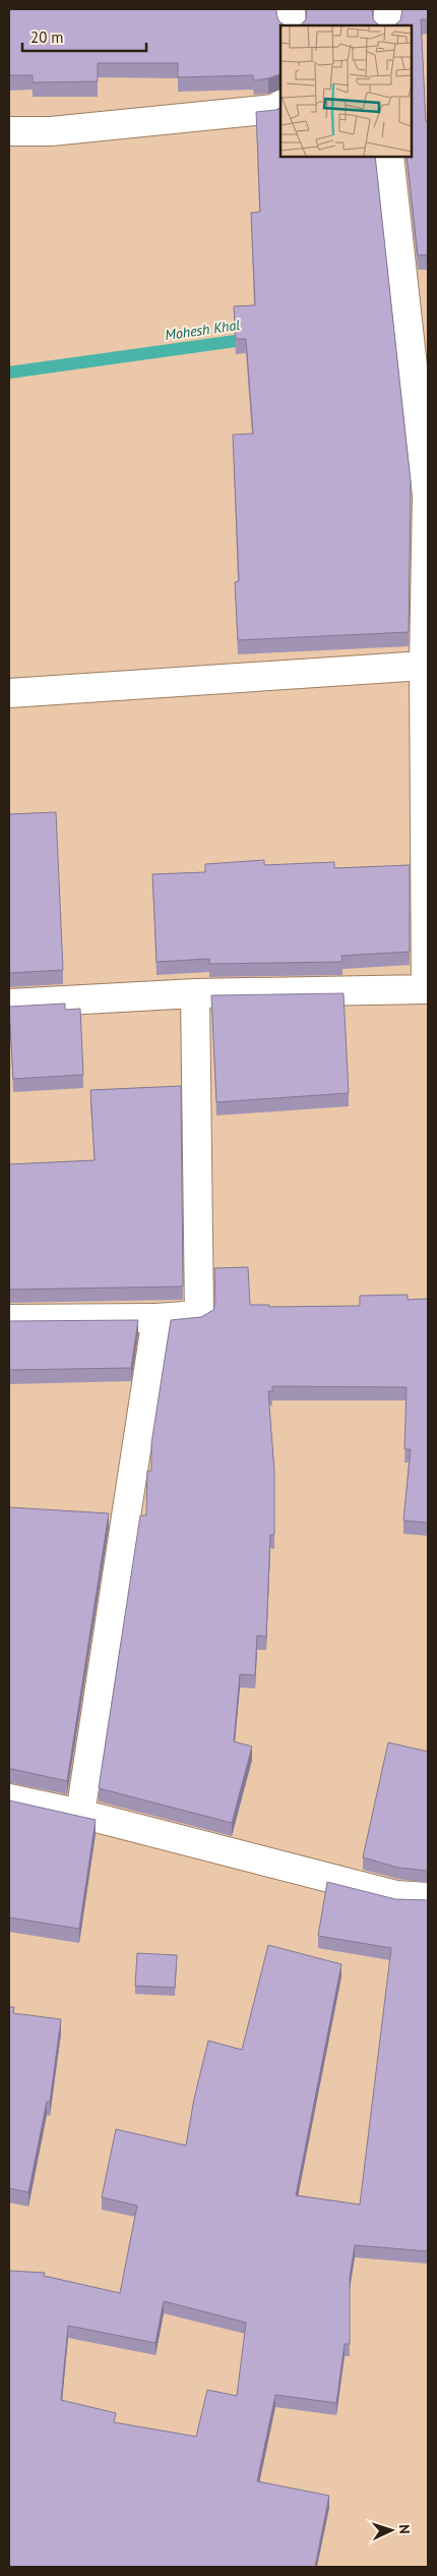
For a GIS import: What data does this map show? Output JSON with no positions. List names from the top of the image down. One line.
{"water":["Mohesh Khal"],"scale_bar":"20 m","north":"right"}
